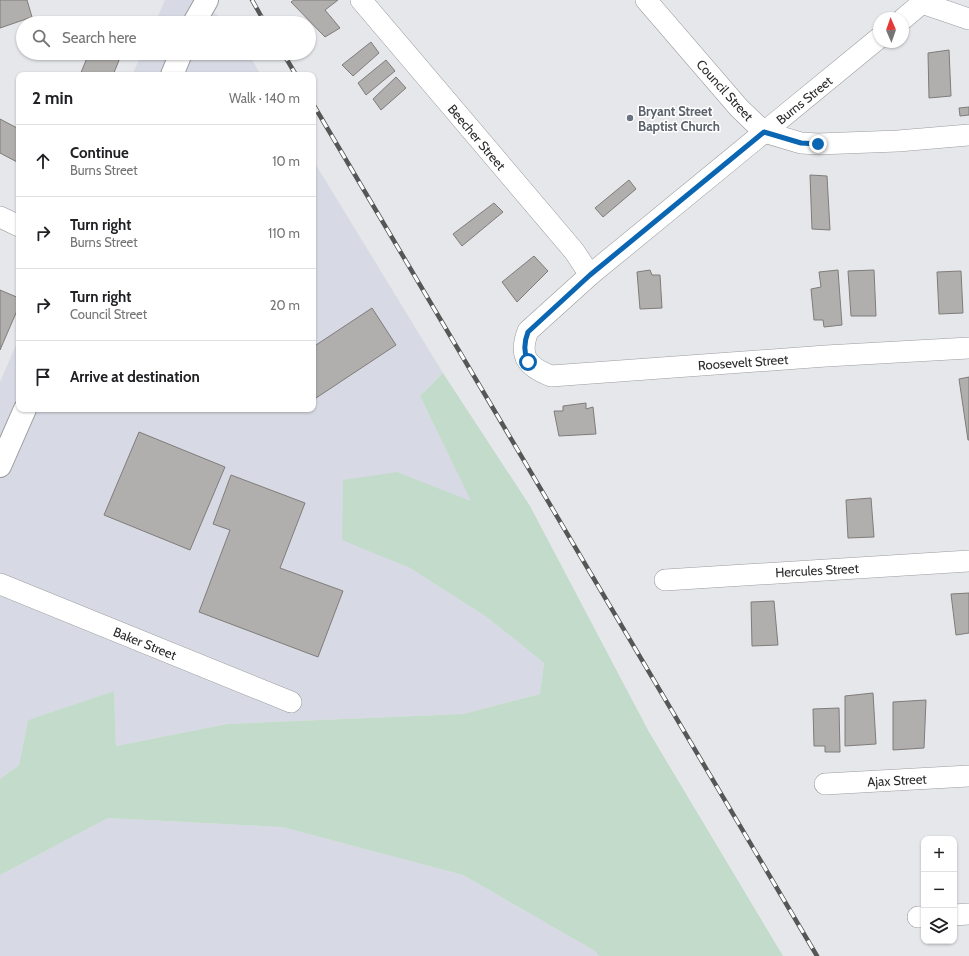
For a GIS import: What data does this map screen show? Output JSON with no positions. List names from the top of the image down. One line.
{"streets":{"street":["Council Street","Burns Street","Beecher Street","Roosevelt Street","Hercules Street","Baker Street","Ajax Street"]},"crossings":[["Council Street","Burns Street"],["Burns Street","Beecher Street"],["Burns Street","Roosevelt Street"]],"places":["Bryant Street Baptist Church"],"north":"top","page":{"search":"Search here","heading":["2 min","Walk · 140 m"],"list":[["Continue","Burns Street","10 m"],["Turn right","Burns Street","110 m"],["Turn right","Council Street","20 m"],"Arrive at destination"],"map_buttons":["+","−"]}}
